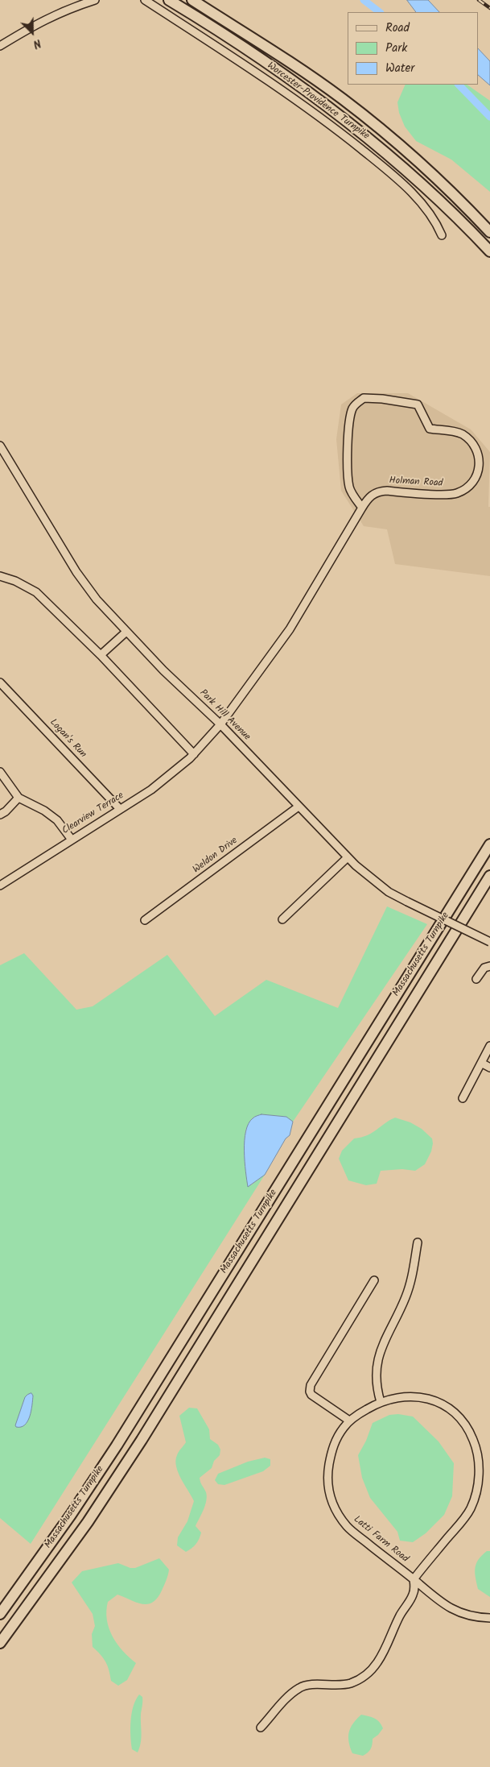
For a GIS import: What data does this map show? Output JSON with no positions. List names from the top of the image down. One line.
{"streets":{"highway":["Worcester-Providence Turnpike","Massachusetts Turnpike"],"street":["Holman Road","Park Hill Avenue","Logan's Run","Clearview Terrace","Weldon Drive","Latti Farm Road"]},"crossings":[["Holman Road","Park Hill Avenue"],["Holman Road","Clearview Terrace"],["Park Hill Avenue","Clearview Terrace"],["Park Hill Avenue","Weldon Drive"],["Logan's Run","Clearview Terrace"]],"legend":["Road","Park","Water"],"north":"bottom right"}
